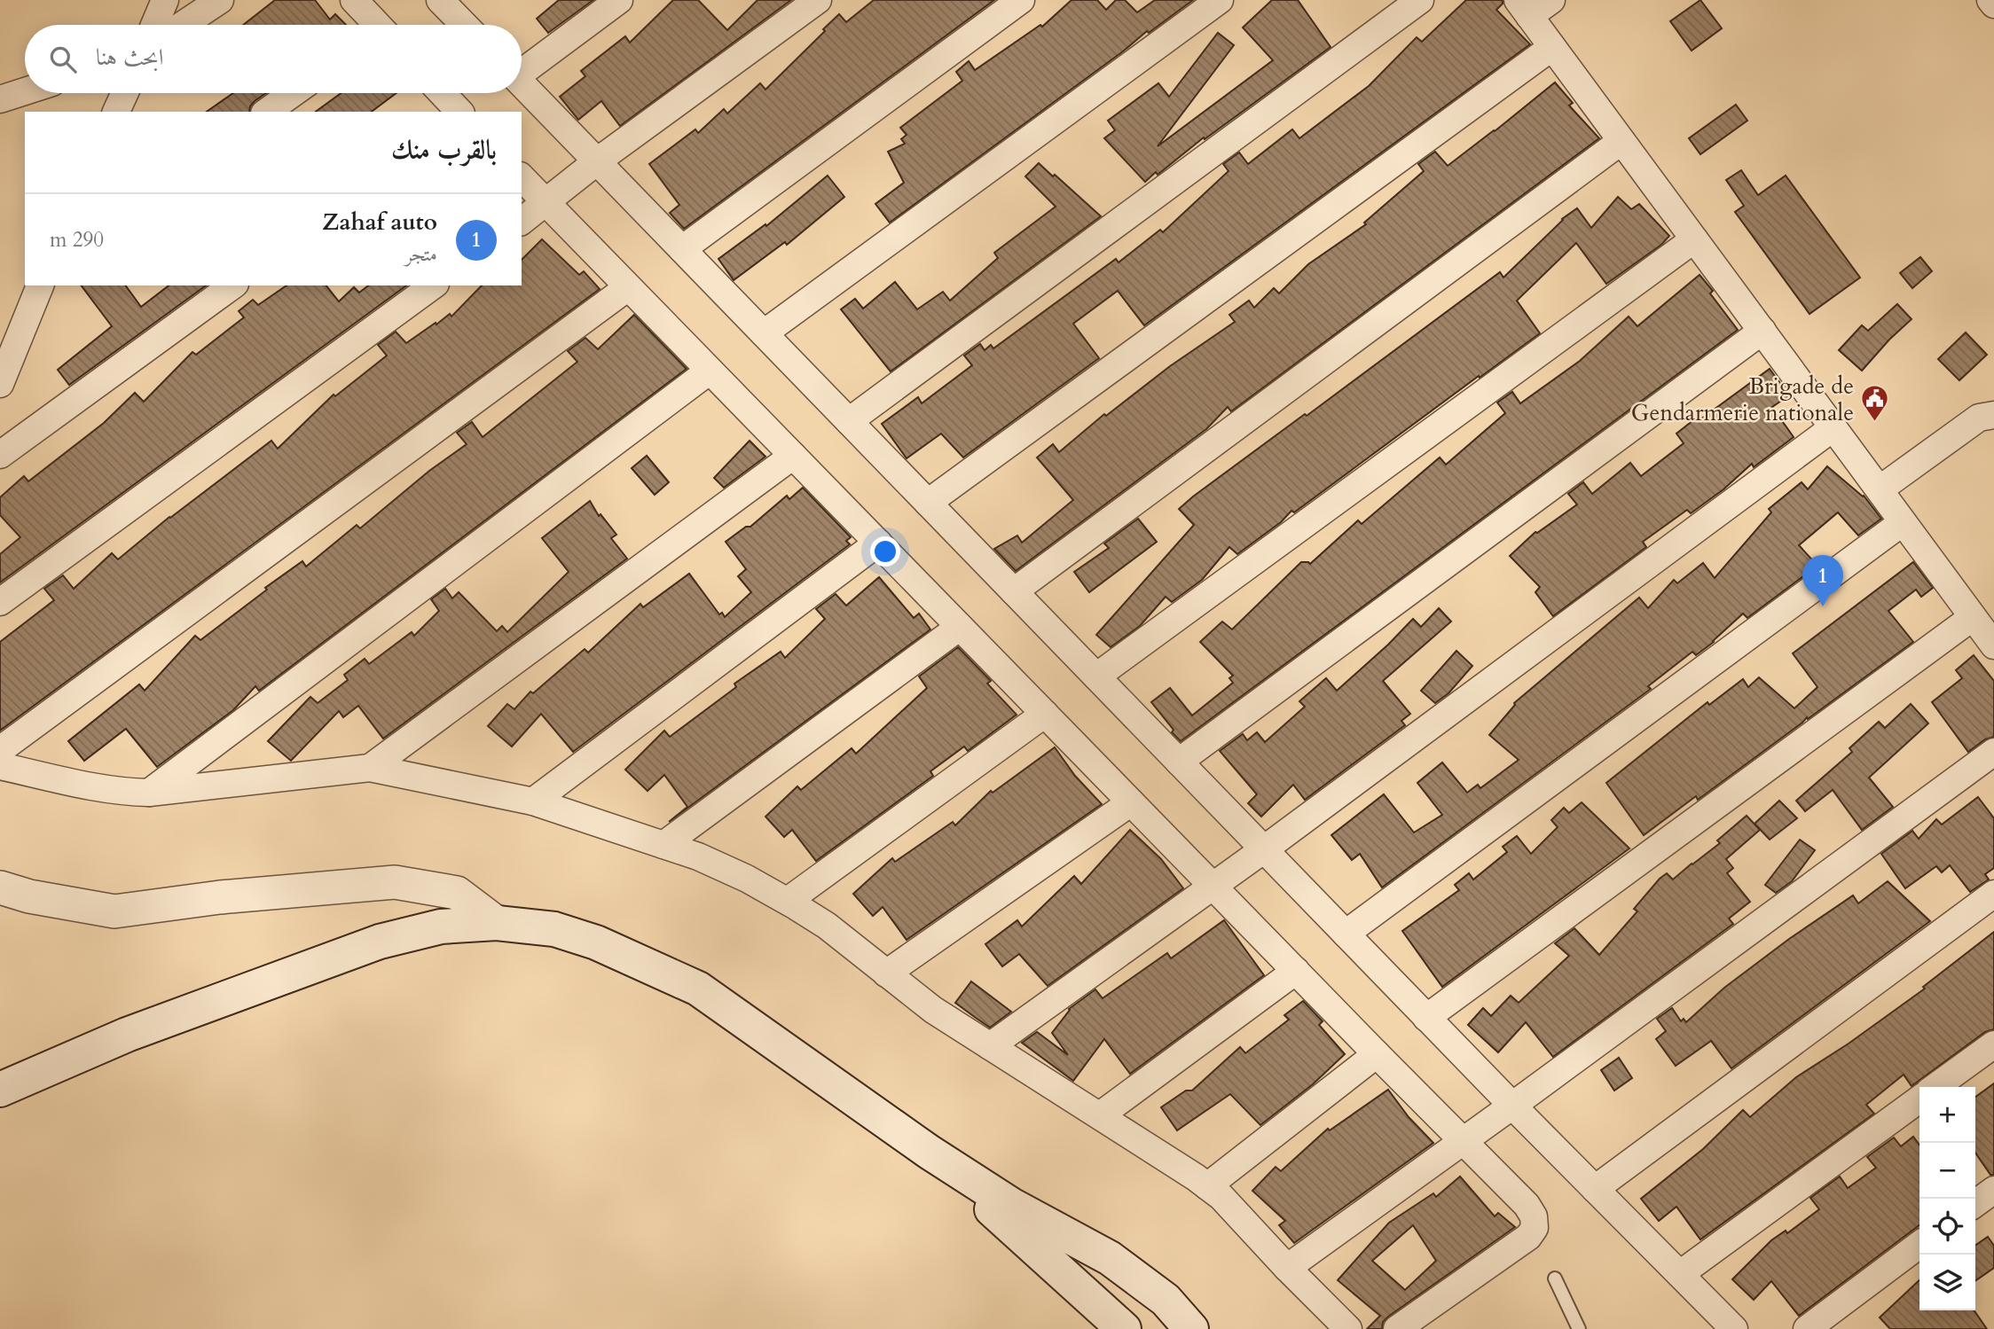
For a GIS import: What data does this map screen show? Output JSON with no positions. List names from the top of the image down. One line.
{"places":{"public building":["Brigade de Gendarmerie nationale"]},"page":{"search":"ابحث هنا","heading":"بالقرب منك","list":[{"mark":"1","name":"Zahaf auto","note":"متجر","value":"290 m"}],"pins":"1","map_buttons":["+","−"]}}
